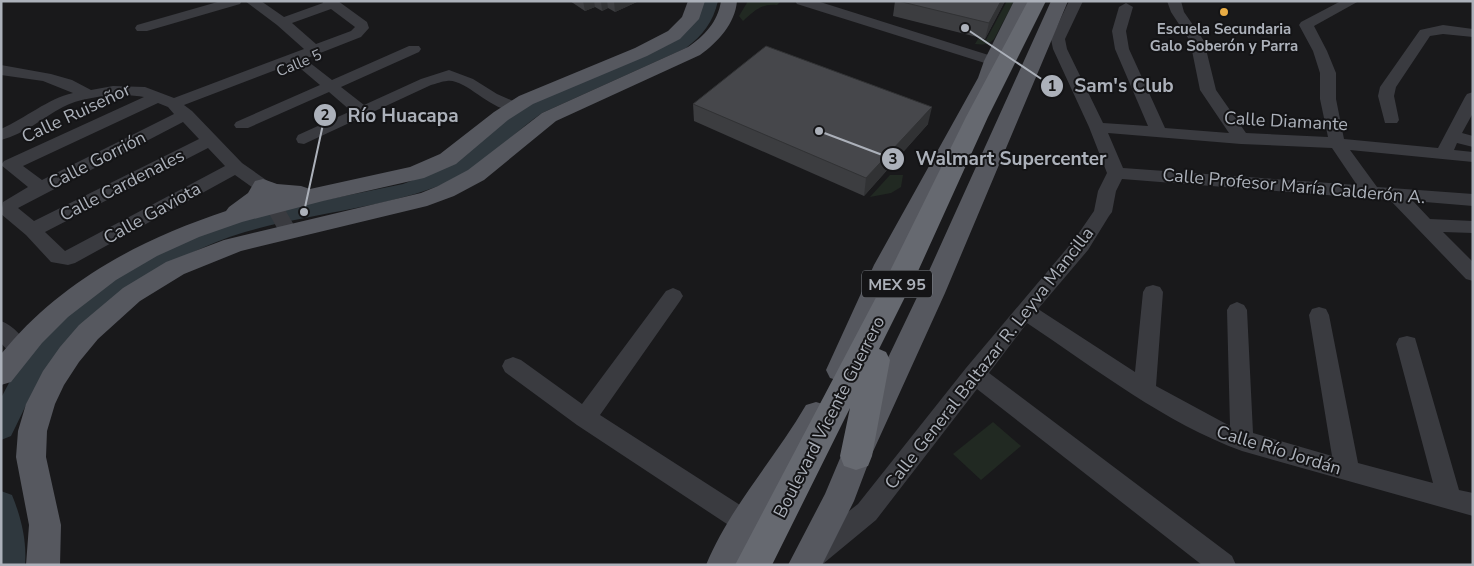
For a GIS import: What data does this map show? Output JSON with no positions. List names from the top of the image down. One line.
{"streets":{"highway":["MEX 95","Boulevard Vicente Guerrero"],"street":["Calle 5","Calle Ruiseñor","Calle Diamante","Calle Gorrión","Calle Cardenales","Calle Profesor María Calderón A.","Calle Gaviota","Calle General Baltazar R. Leyva Mancilla","Calle Río Jordán"]},"crossings":[["Calle Ruiseñor","Calle Gorrión"],["Calle Gorrión","Calle Cardenales"],["Calle Gorrión","Calle Gaviota"],["Calle Cardenales","Calle Gaviota"],["Calle Profesor María Calderón A.","Calle General Baltazar R. Leyva Mancilla"],["Calle General Baltazar R. Leyva Mancilla","Boulevard Vicente Guerrero"],["Calle General Baltazar R. Leyva Mancilla","Calle Río Jordán"]],"places":["Escuela Secundaria Galo Soberón y Parra","Sam's Club","Walmart Supercenter","Río Huacapa"]}
